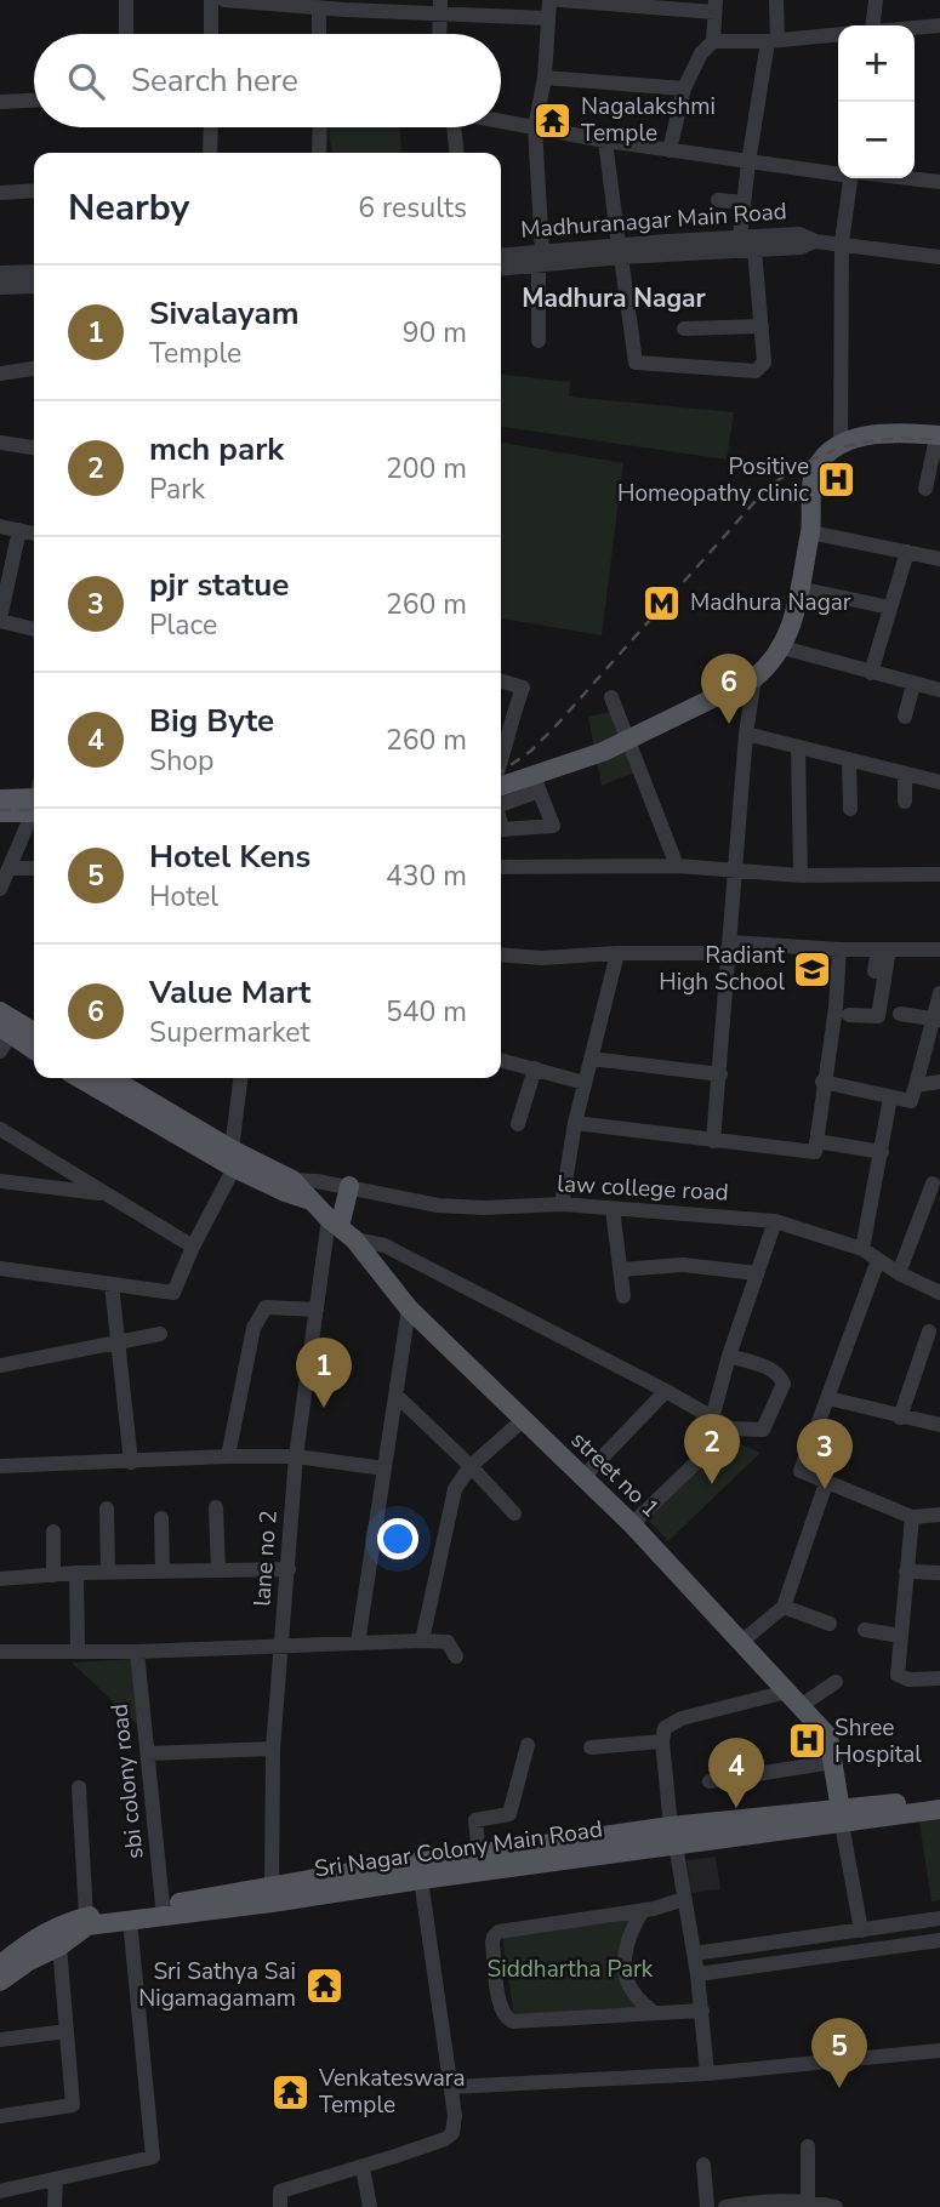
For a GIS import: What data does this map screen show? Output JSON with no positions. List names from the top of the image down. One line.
{"streets":{"main road":["street no 1","Sri Nagar Colony Main Road"],"street":["Madhuranagar Main Road","law college road","lane no 2","sbi colony road"]},"crossings":[["law college road","street no 1"],["street no 1","lane no 2"],["street no 1","Sri Nagar Colony Main Road"],["lane no 2","Sri Nagar Colony Main Road"],["sbi colony road","Sri Nagar Colony Main Road"]],"districts":["Madhura Nagar"],"parks":["Siddhartha Park"],"places":{"temple":["Nagalakshmi Temple","Sri Sathya Sai Nigamagamam","Venkateswara Temple"],"hospital":["Positive Homeopathy clinic","Shree Hospital"],"metro station":["Madhura Nagar"],"school or university":["Radiant High School"]},"page":{"map_buttons":["+","−"],"search":"Search here","heading":["Nearby","6 results"],"list":[{"mark":"1","name":"Sivalayam","note":"Temple","value":"90 m"},{"mark":"2","name":"mch park","note":"Park","value":"200 m"},{"mark":"3","name":"pjr statue","note":"Place","value":"260 m"},{"mark":"4","name":"Big Byte","note":"Shop","value":"260 m"},{"mark":"5","name":"Hotel Kens","note":"Hotel","value":"430 m"},{"mark":"6","name":"Value Mart","note":"Supermarket","value":"540 m"}],"pins":["6","1","2","3","4","5"]}}
